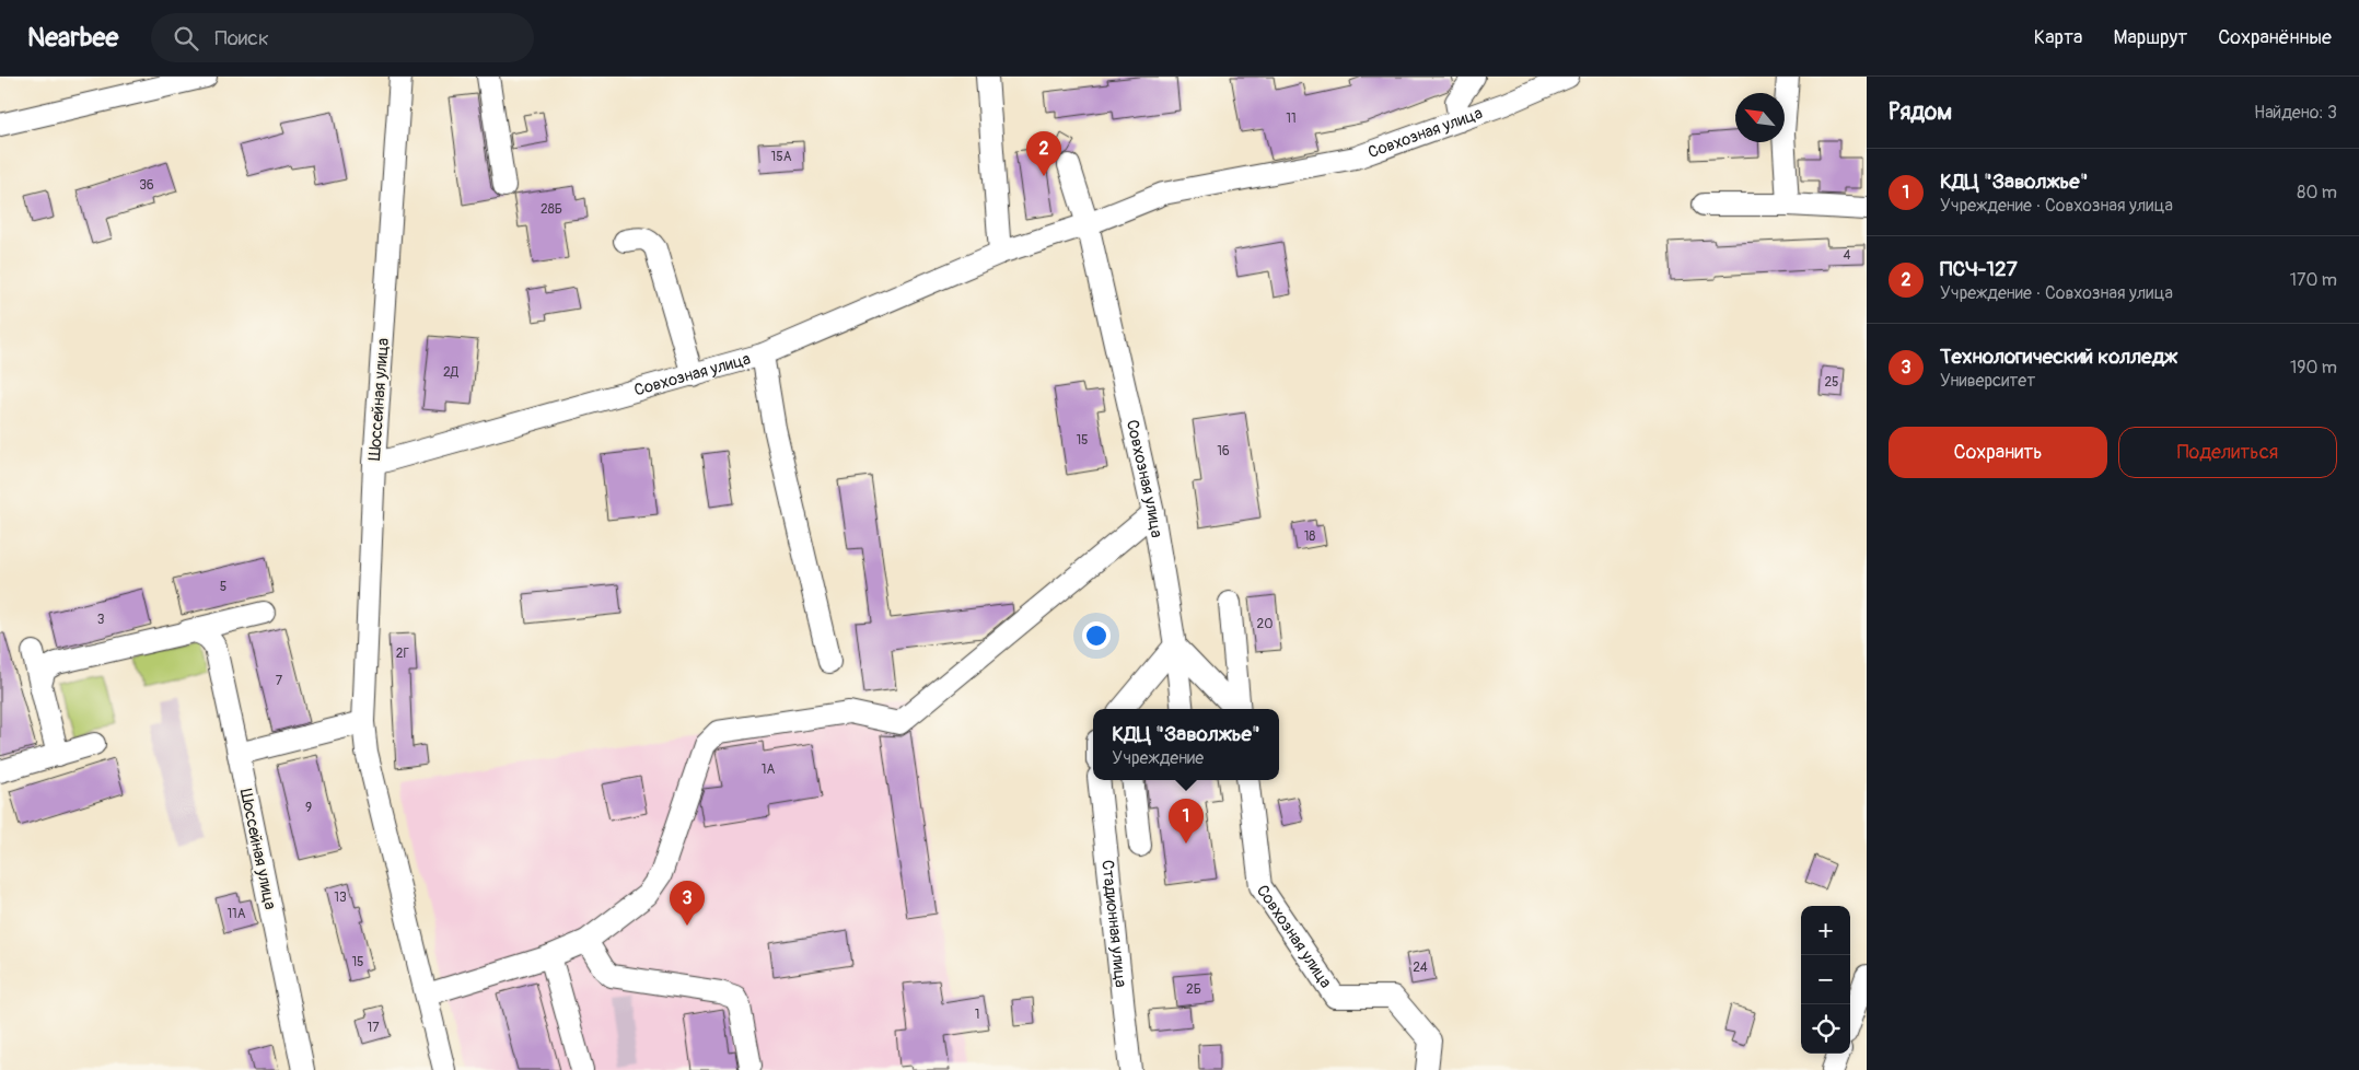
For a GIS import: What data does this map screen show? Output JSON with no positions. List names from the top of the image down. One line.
{"streets":{"street":["Совхозная улица","Шоссейная улица","Стадионная улица"]},"crossings":[["Совхозная улица","Шоссейная улица"]],"house_numbers":["11","15А","36","28Б","4","2Д","25","15","16","18","5","3","20","2Г","7","1А","9","13","11А","15","24","2Б","1","17"],"north":"top left","page":{"header":"Nearbee","search":"Поиск","nav":["Карта","Маршрут","Сохранённые"],"heading":["Рядом","Найдено: 3"],"pins":["2","1","3"],"list":[{"mark":"1","name":"КДЦ \"Заволжье\"","note":"Учреждение · Совхозная улица","value":"80 m"},{"mark":"2","name":"ПСЧ-127","note":"Учреждение · Совхозная улица","value":"170 m"},{"mark":"3","name":"Технологический колледж","note":"Университет","value":"190 m"}],"buttons":["Сохранить","Поделиться"],"popup":["КДЦ \"Заволжье\"","Учреждение"],"map_buttons":["+","−"]}}
